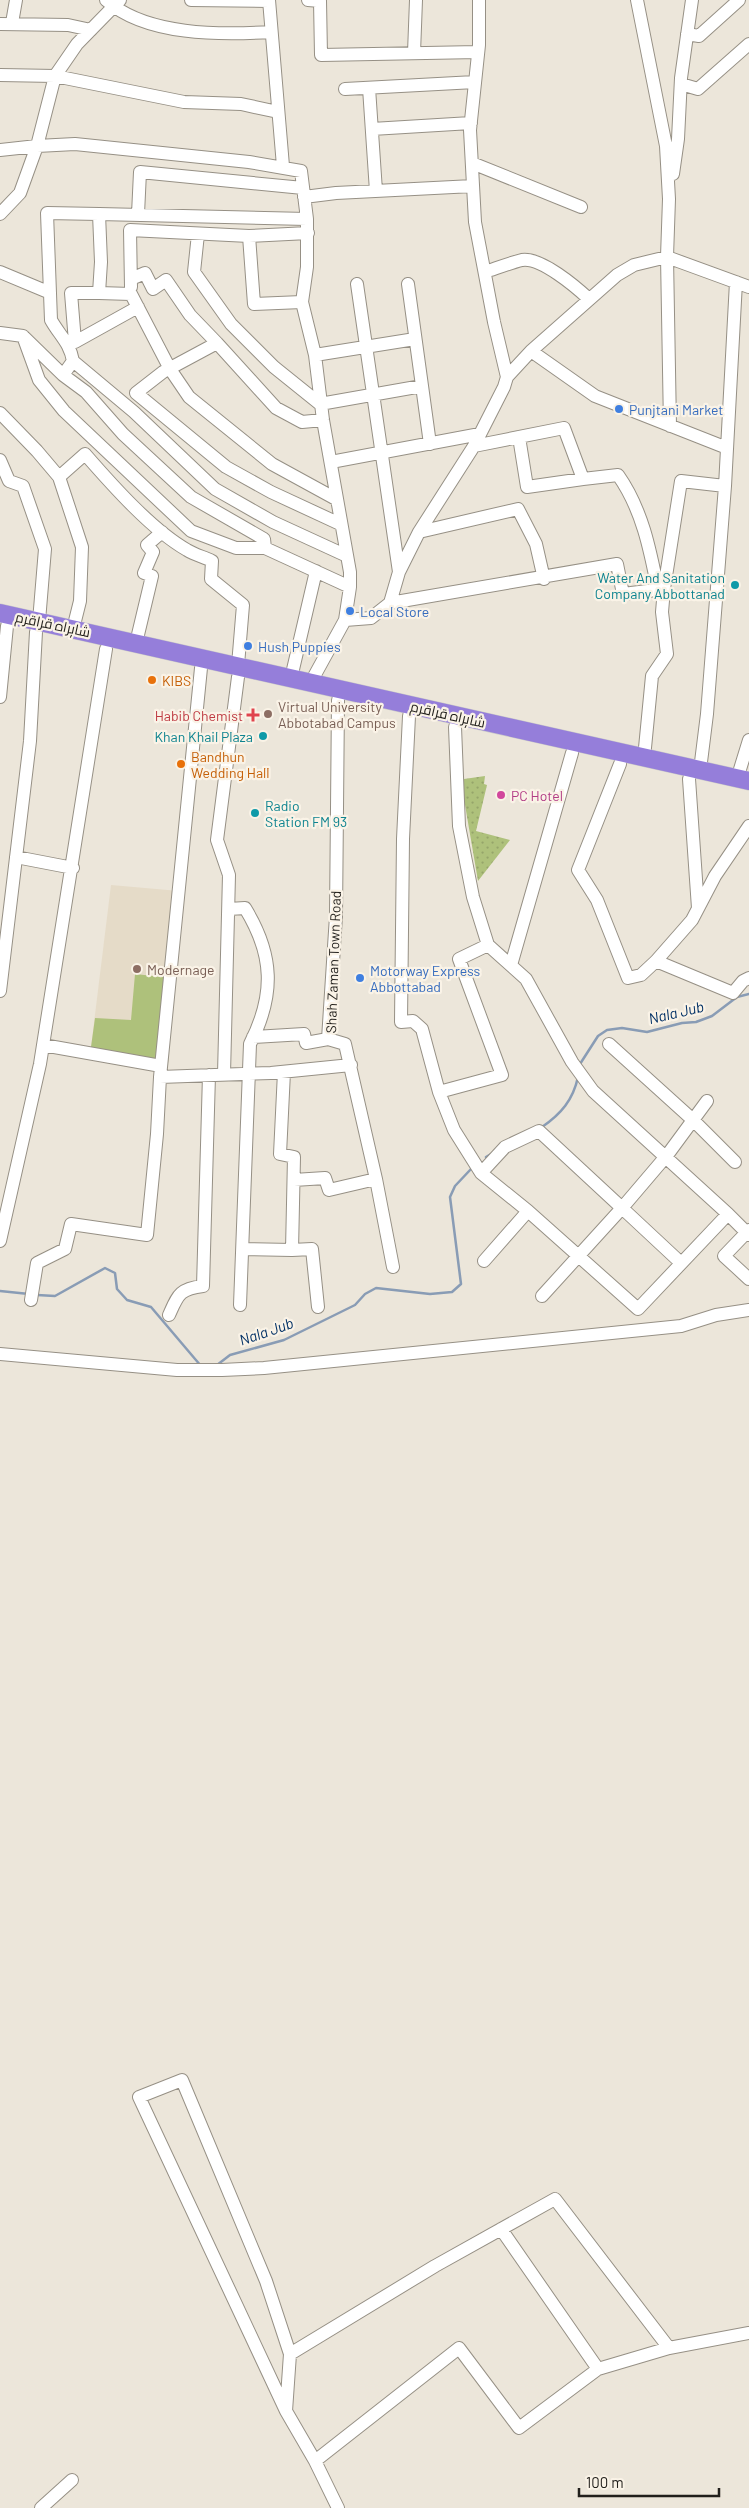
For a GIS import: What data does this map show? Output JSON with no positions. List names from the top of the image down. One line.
{"streets":{"highway":["شاہراہ قراقرم"],"street":["Shah Zaman Town Road"]},"crossings":[["شاہراہ قراقرم","Shah Zaman Town Road"]],"water":["Nala Jub"],"places":{"other":["Punjtani Market","Water And Sanitation Company Abbottanad","Local Store","Hush Puppies","KIBS","Virtual University Abbotabad Campus","Khan Khail Plaza","Bandhun Wedding Hall","PC Hotel","Radio Station FM 93","Modernage","Motorway Express Abbottabad"],"health":["Habib Chemist"]},"scale_bar":"100 m"}
